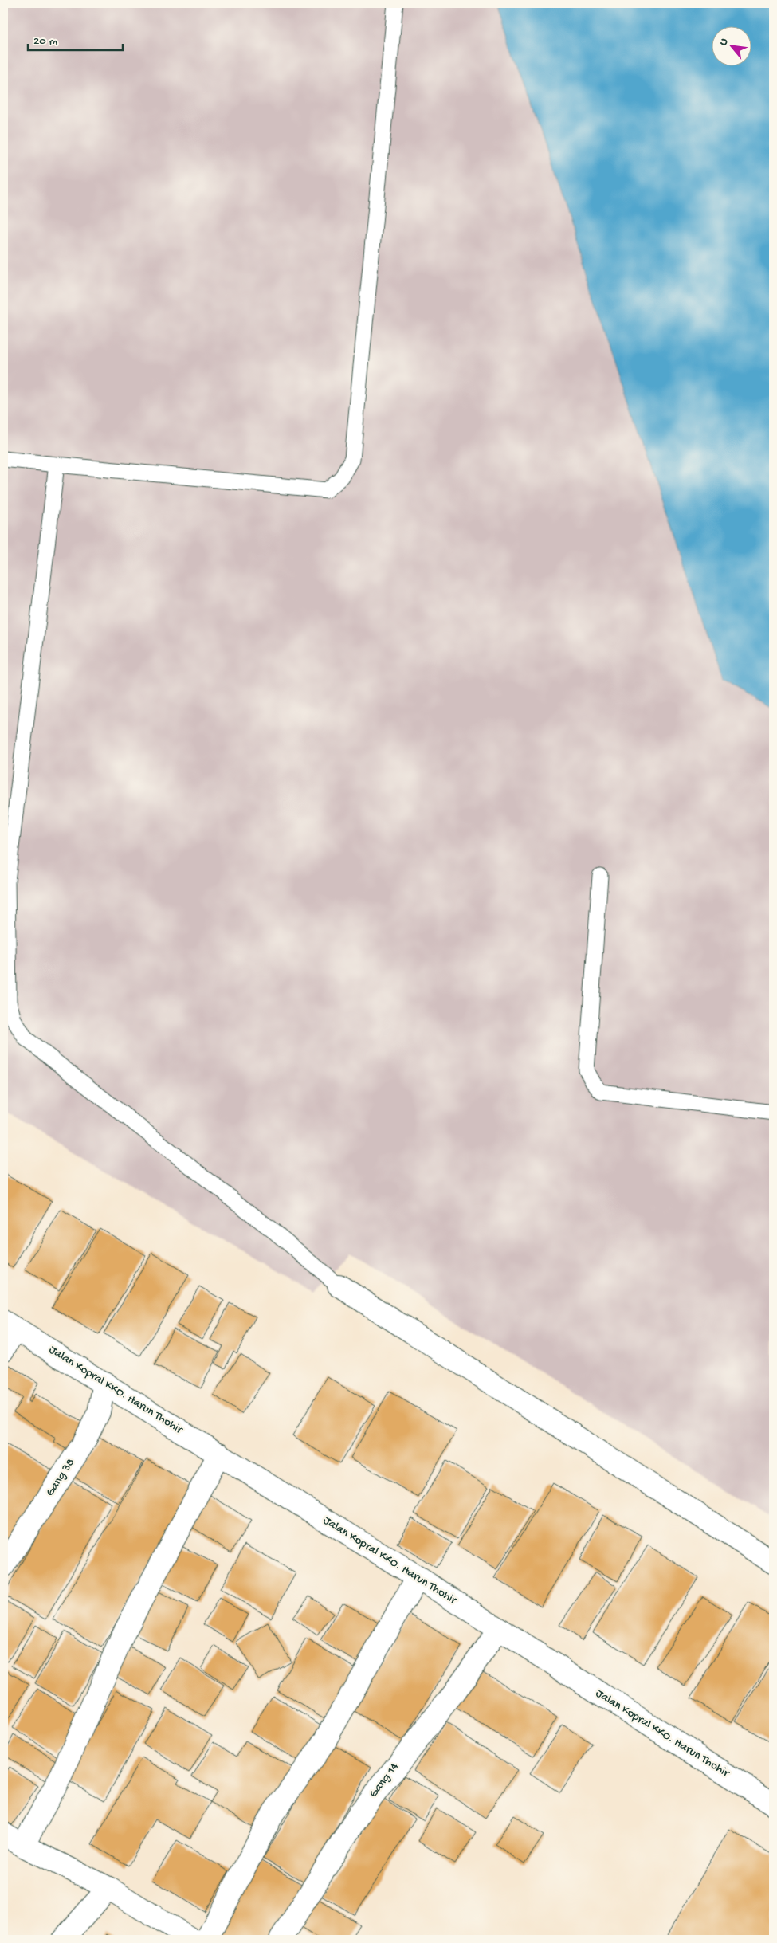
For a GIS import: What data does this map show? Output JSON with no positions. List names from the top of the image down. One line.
{"streets":{"street":["Jalan Kopral KKO. Harun Thohir","Gang 38","Gang 14"]},"crossings":[["Jalan Kopral KKO. Harun Thohir","Gang 38"],["Jalan Kopral KKO. Harun Thohir","Gang 14"]],"scale_bar":"20 m","north":"top left"}
